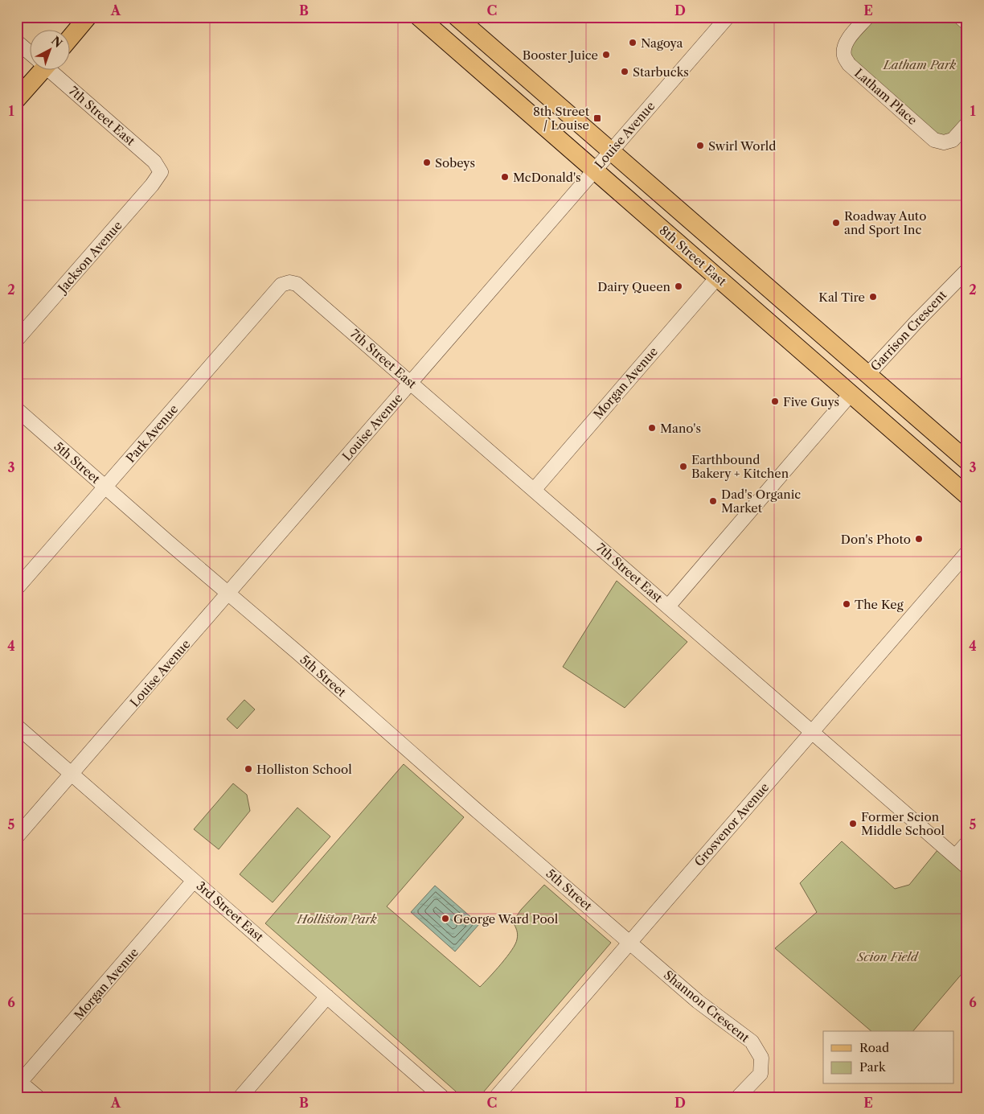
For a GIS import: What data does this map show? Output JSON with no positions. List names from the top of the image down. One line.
{"streets":{"main road":["8th Street East"],"street":["Latham Place","7th Street East","Louise Avenue","Jackson Avenue","Garrison Crescent","Morgan Avenue","Park Avenue","5th Street","Grosvenor Avenue","3rd Street East","Shannon Crescent"]},"crossings":[["7th Street East","Louise Avenue"],["7th Street East","Jackson Avenue"],["7th Street East","Morgan Avenue"],["7th Street East","Park Avenue"],["7th Street East","Grosvenor Avenue"],["Louise Avenue","8th Street East"],["Louise Avenue","5th Street"],["Louise Avenue","3rd Street East"],["8th Street East","Garrison Crescent"],["8th Street East","Morgan Avenue"],["Morgan Avenue","3rd Street East"],["Park Avenue","5th Street"],["5th Street","Grosvenor Avenue"],["5th Street","Shannon Crescent"],["Grosvenor Avenue","Shannon Crescent"]],"parks":["Latham Park","Holliston Park","Scion Field"],"places":{"other":["Nagoya","Booster Juice","Starbucks","Swirl World","Sobeys","McDonald's","Roadway Auto and Sport Inc","Dairy Queen","Kal Tire","Five Guys","Mano's","Earthbound Bakery + Kitchen","Dad's Organic Market","Don's Photo","The Keg","Holliston School","Former Scion Middle School","George Ward Pool"],"transit":["8th Street / Louise"]},"legend":["Road","Park"],"north":"top right","grid":{"columns":["A","B","C","D","E"],"rows":["1","2","3","4","5","6"]}}
